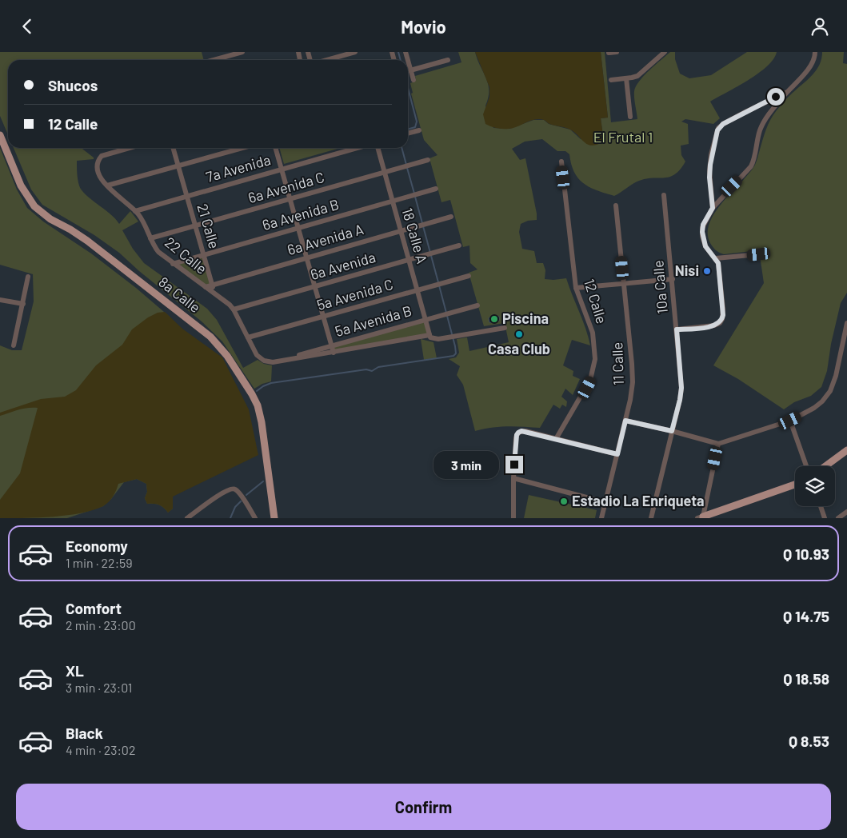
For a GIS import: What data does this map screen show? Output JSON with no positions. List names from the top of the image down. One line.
{"streets":{"main road":["8a Calle"],"street":["7a Avenida","6a Avenida C","6a Avenida B","21 Calle","18 Calle A","6a Avenida A","22 Calle","6a Avenida","10a Calle","5a Avenida C","12 Calle","5a Avenida B","11 Calle"]},"crossings":[["7a Avenida","21 Calle"],["7a Avenida","22 Calle"],["6a Avenida C","21 Calle"],["6a Avenida C","18 Calle A"],["6a Avenida C","22 Calle"],["6a Avenida B","21 Calle"],["6a Avenida B","18 Calle A"],["6a Avenida B","22 Calle"],["21 Calle","6a Avenida A"],["21 Calle","22 Calle"],["18 Calle A","6a Avenida A"],["18 Calle A","6a Avenida"],["18 Calle A","5a Avenida C"],["18 Calle A","5a Avenida B"],["6a Avenida A","22 Calle"],["22 Calle","6a Avenida"],["22 Calle","5a Avenida C"],["22 Calle","5a Avenida B"]],"parks":["El Frutal 1"],"places":["Nisi","Piscina","Casa Club","Estadio La Enriqueta"],"page":{"header":"Movio","banner":["Shucos","12 Calle"],"bubble":"3 min","list":[{"name":"Economy","note":"1 min · 22:59","value":"Q 10.93"},{"name":"Comfort","note":"2 min · 23:00","value":"Q 14.75"},{"name":"XL","note":"3 min · 23:01","value":"Q 18.58"},{"name":"Black","note":"4 min · 23:02","value":"Q 8.53"}],"buttons":"Confirm"}}
